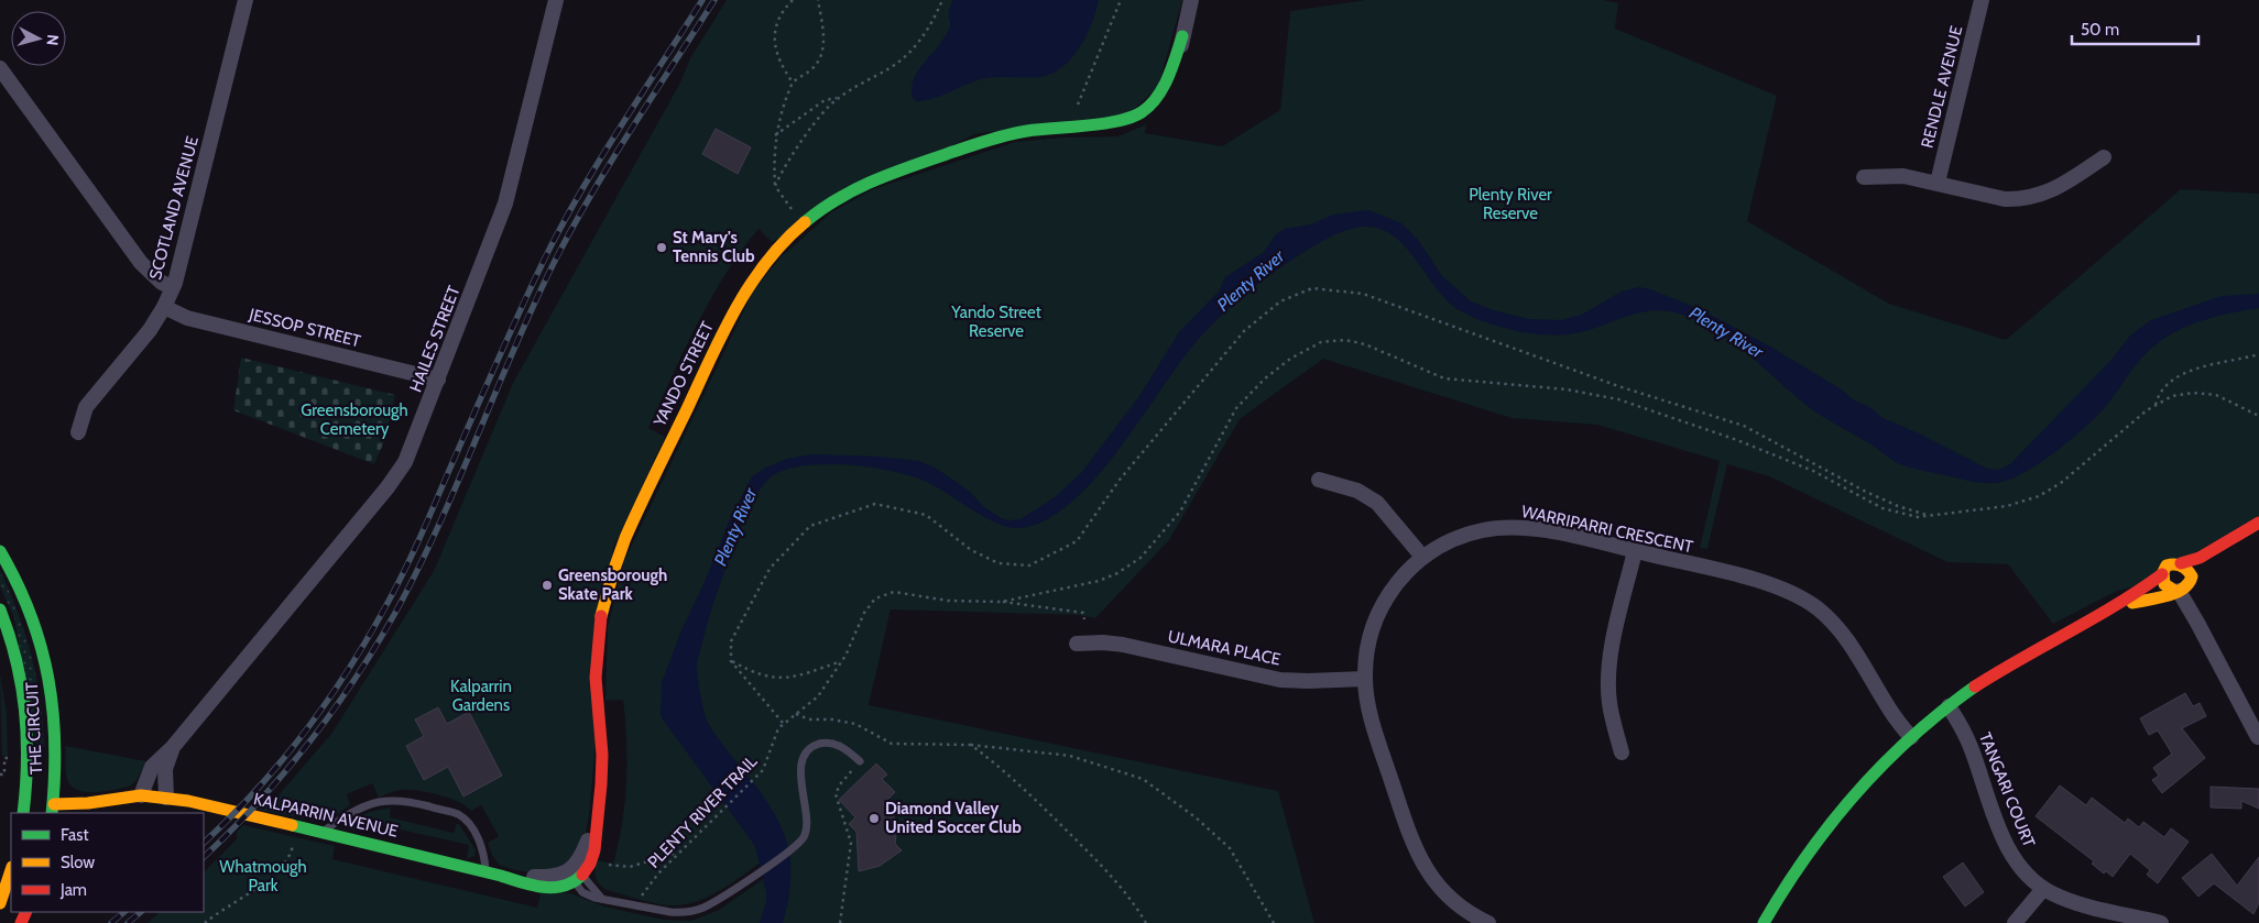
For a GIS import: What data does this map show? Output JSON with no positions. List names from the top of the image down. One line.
{"streets":{"street":["RENDLE AVENUE","SCOTLAND AVENUE","JESSOP STREET","HAILES STREET","YANDO STREET","WARRIPARRI CRESCENT","ULMARA PLACE","THE CIRCUIT","TANGARI COURT","KALPARRIN AVENUE"],"path":["PLENTY RIVER TRAIL"]},"crossings":[["SCOTLAND AVENUE","JESSOP STREET"],["JESSOP STREET","HAILES STREET"],["HAILES STREET","KALPARRIN AVENUE"],["YANDO STREET","KALPARRIN AVENUE"],["WARRIPARRI CRESCENT","ULMARA PLACE"]],"water":["Plenty River"],"parks":["Plenty River Reserve","Yando Street Reserve","Greensborough Cemetery","Kalparrin Gardens","Whatmough Park"],"places":["St Mary's Tennis Club","Greensborough Skate Park","Diamond Valley United Soccer Club"],"legend":["Fast","Slow","Jam"],"scale_bar":"50 m","north":"right"}
